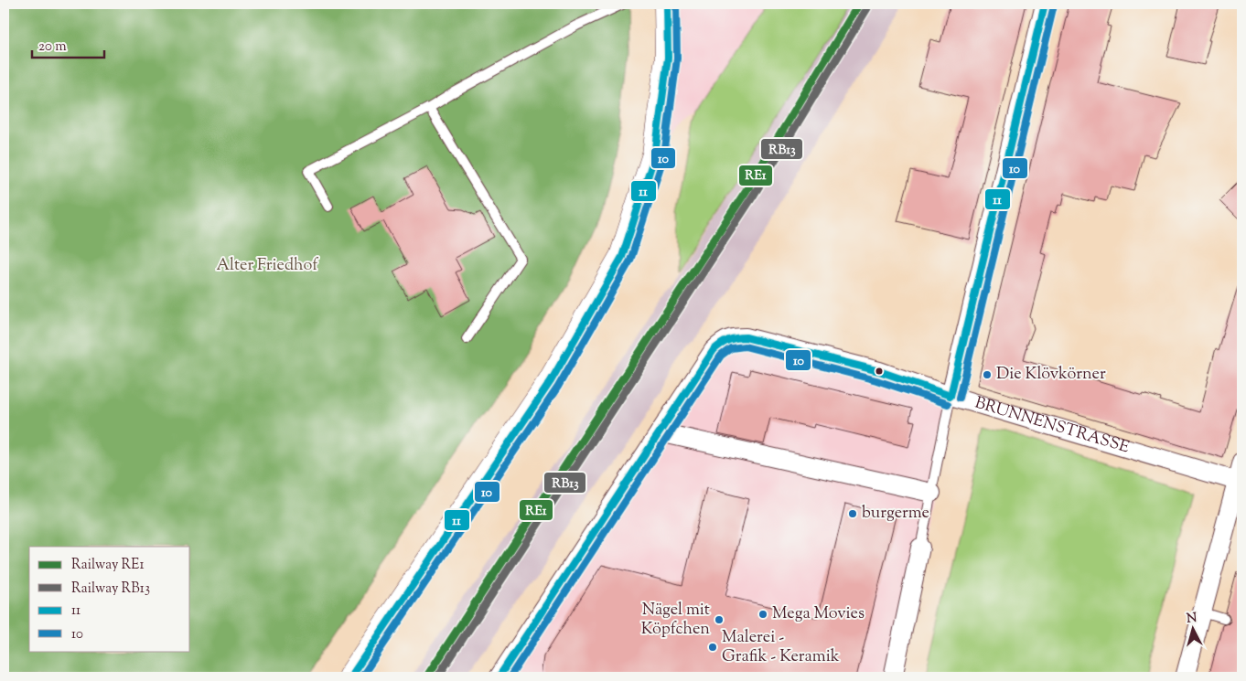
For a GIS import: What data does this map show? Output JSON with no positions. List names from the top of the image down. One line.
{"streets":{"street":["BRUNNENSTRASSE"]},"parks":["Alter Friedhof"],"places":["Die Klövkörner","burgerme","Mega Movies","Nägel mit Köpfchen","Malerei - Grafik - Keramik"],"lines":["rail line RE1","transit line 11","transit line 10","rail line RB13"],"legend":["Railway RE1","Railway RB13","11","10"],"scale_bar":"20 m","north":"top"}
